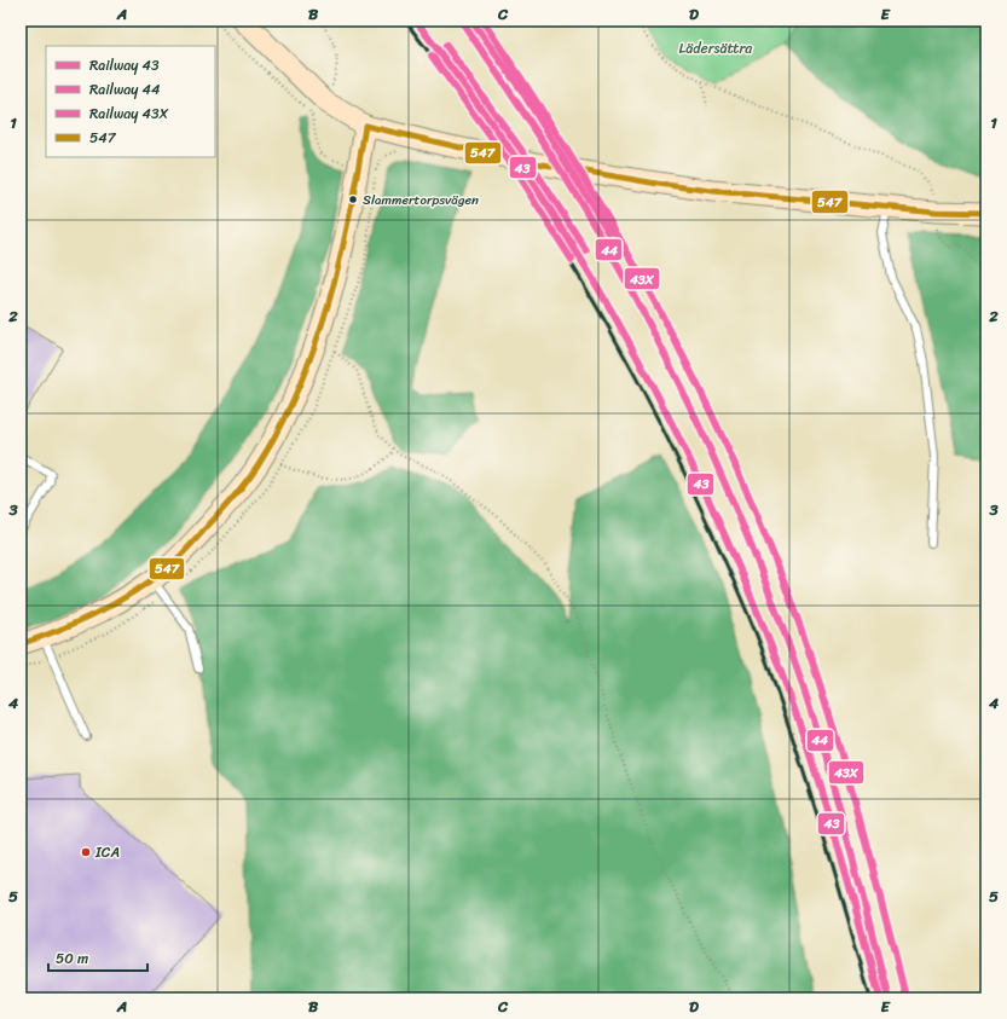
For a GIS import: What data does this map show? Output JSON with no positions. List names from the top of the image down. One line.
{"parks":["Lädersättra"],"places":["Slammertorpsvägen","ICA"],"lines":["rail line 43","rail line 43X","rail line 44","transit line 547"],"legend":["Railway 43","Railway 44","Railway 43X","547"],"scale_bar":"50 m","grid":{"columns":["A","B","C","D","E"],"rows":["1","2","3","4","5"]}}
